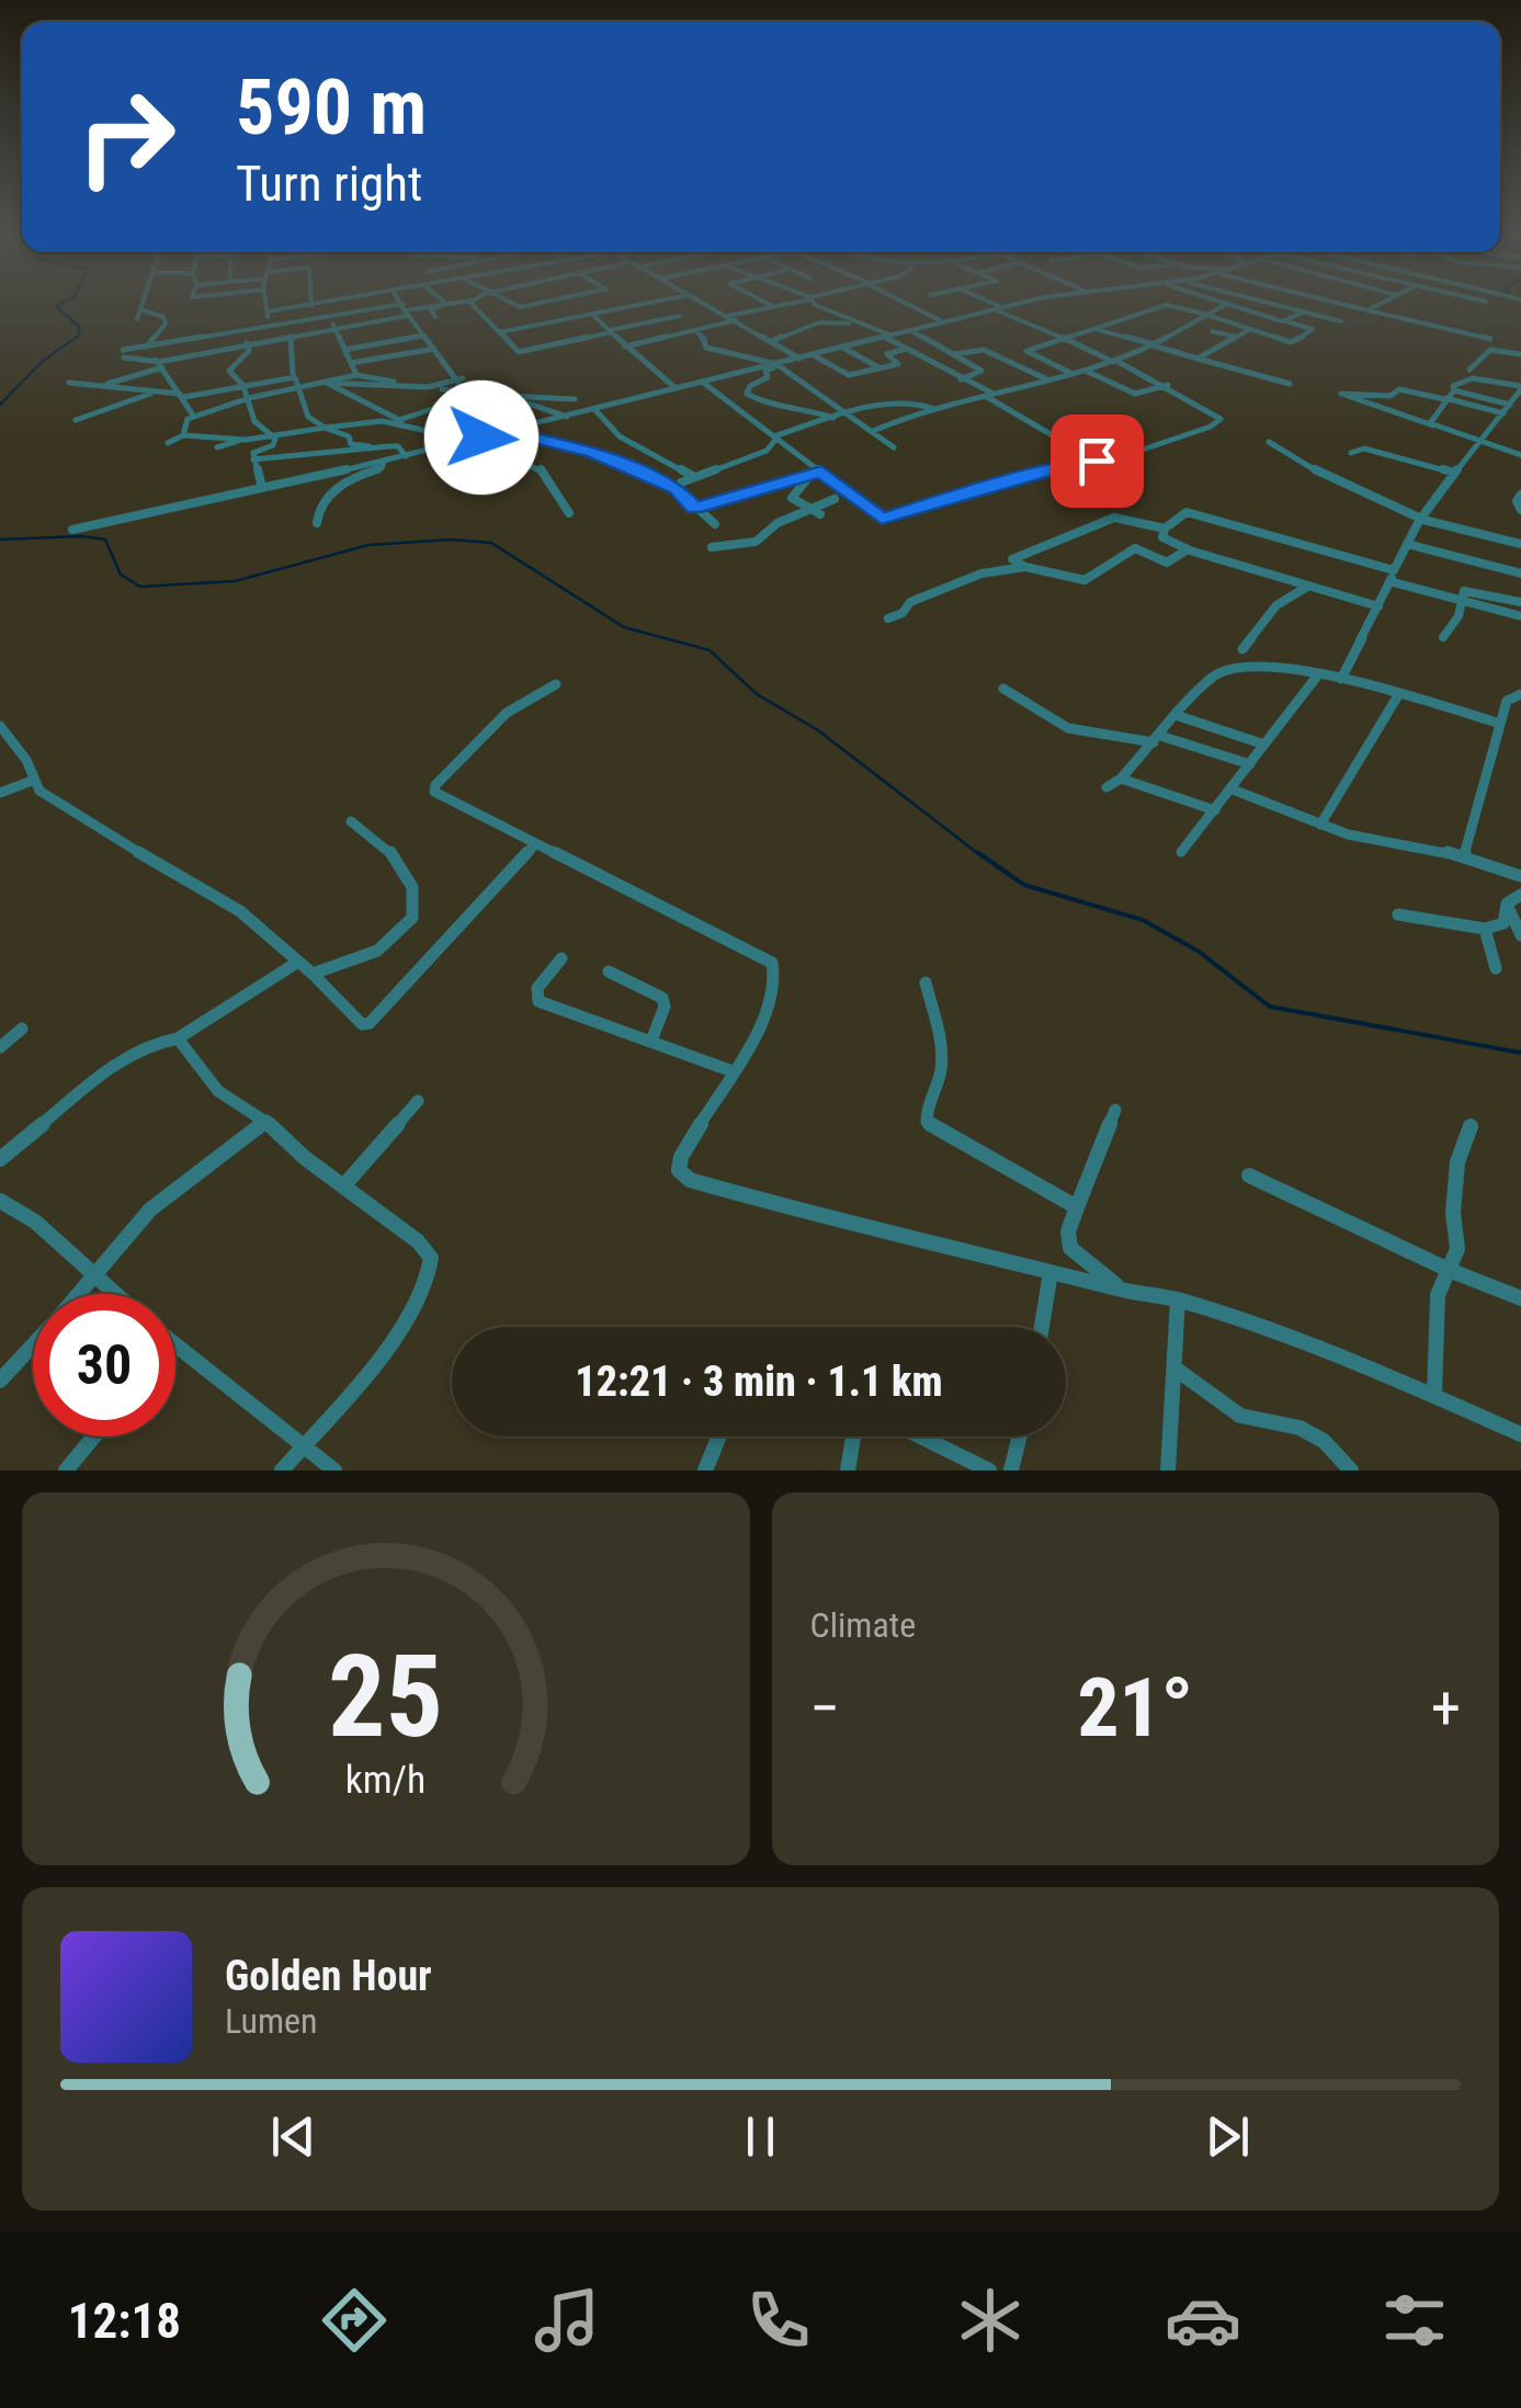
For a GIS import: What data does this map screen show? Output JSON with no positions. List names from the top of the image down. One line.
{"page":{"turn":["590 m","Turn right"],"limit":"30","trip":"12:21 · 3 min · 1.1 km","tile":"Climate","heat":["−","21°","+"],"song":["Golden Hour","Lumen"],"tabs":"12:18","gauge":["25","km/h"]}}
